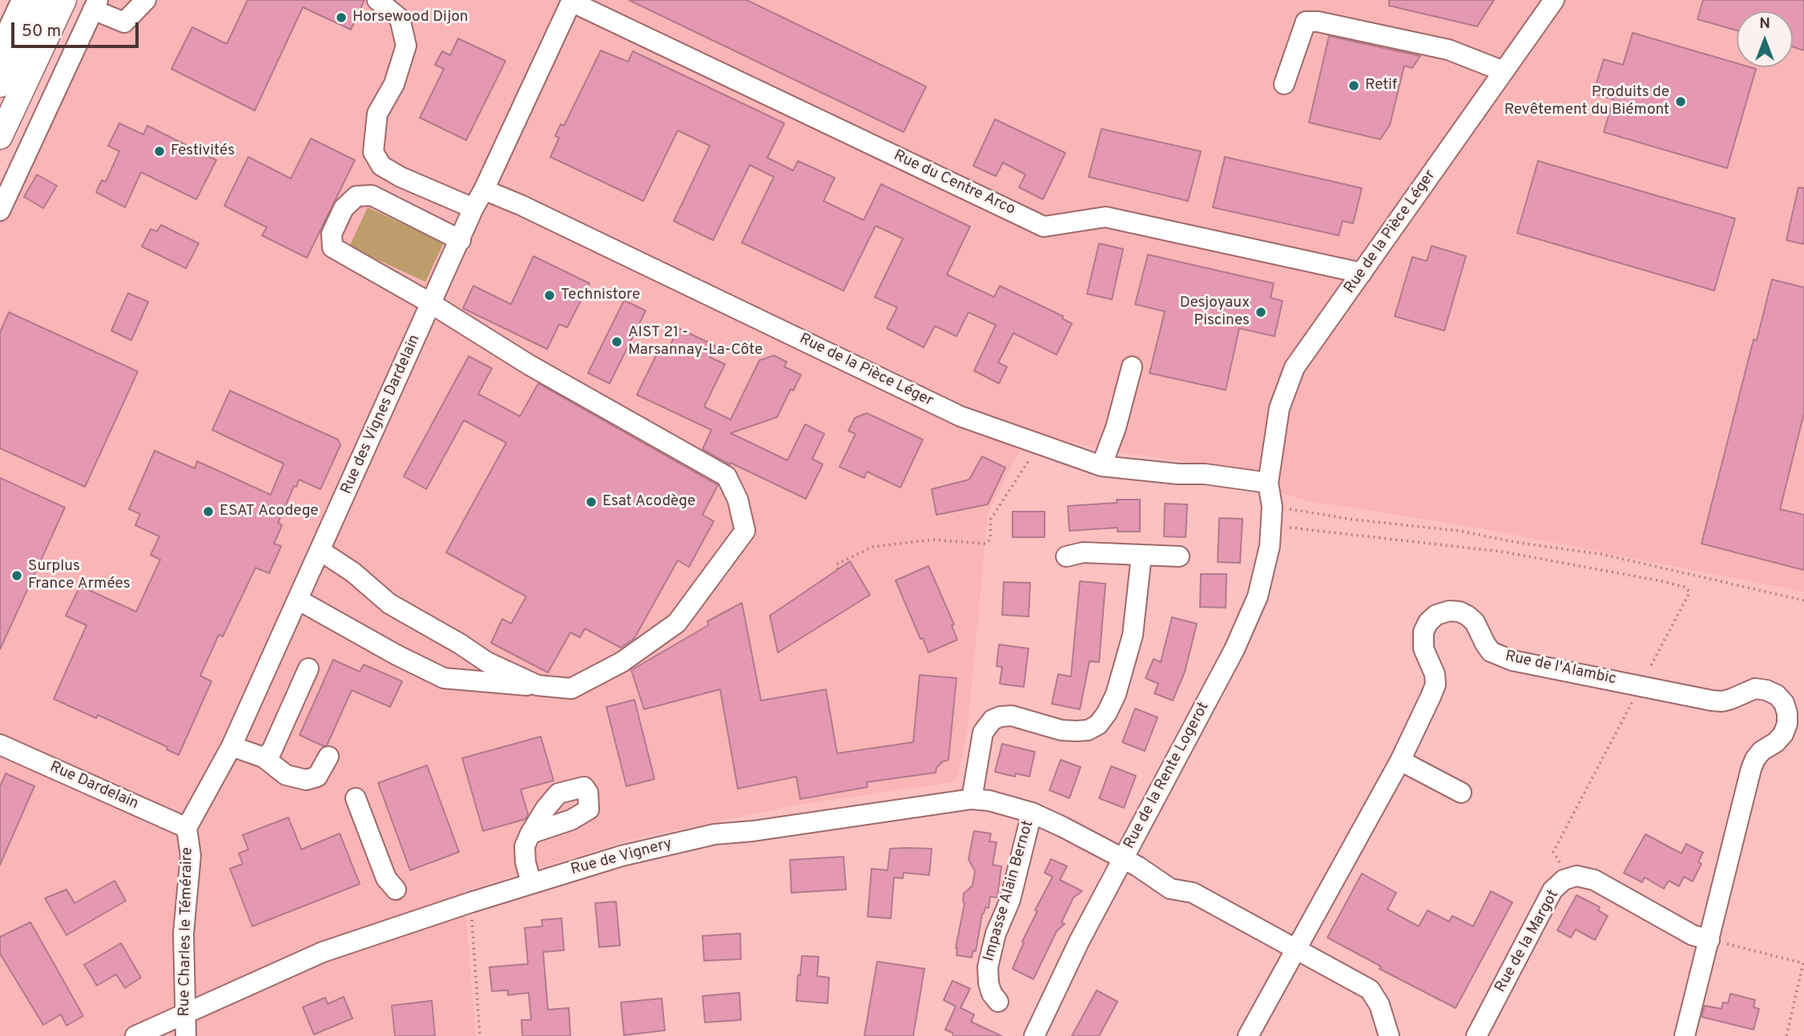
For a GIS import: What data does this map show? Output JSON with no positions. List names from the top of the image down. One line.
{"streets":{"street":["Rue du Centre Arco","Rue de la Pièce Léger","Rue des Vignes Dardelain","Rue de l'Alambic","Rue de la Rente Logerot","Rue Dardelain","Rue de Vignery","Impasse Alain Bernot","Rue Charles le Téméraire","Rue de la Margot"]},"crossings":[["Rue du Centre Arco","Rue de la Pièce Léger"],["Rue du Centre Arco","Rue des Vignes Dardelain"],["Rue de la Pièce Léger","Rue des Vignes Dardelain"],["Rue de la Pièce Léger","Rue de la Rente Logerot"],["Rue des Vignes Dardelain","Rue Dardelain"],["Rue des Vignes Dardelain","Rue Charles le Téméraire"],["Rue de l'Alambic","Rue de Vignery"],["Rue de l'Alambic","Rue de la Margot"],["Rue de la Rente Logerot","Rue de Vignery"],["Rue Dardelain","Rue Charles le Téméraire"],["Rue de Vignery","Impasse Alain Bernot"],["Rue de Vignery","Rue Charles le Téméraire"]],"places":["Horsewood Dijon","Retif","Produits de Revêtement du Biémont","Festivités","Technistore","Desjoyaux Piscines","AIST 21 - Marsannay-La-Côte","Esat Acodège","ESAT Acodege","Surplus France Armées"],"scale_bar":"50 m","north":"top"}
